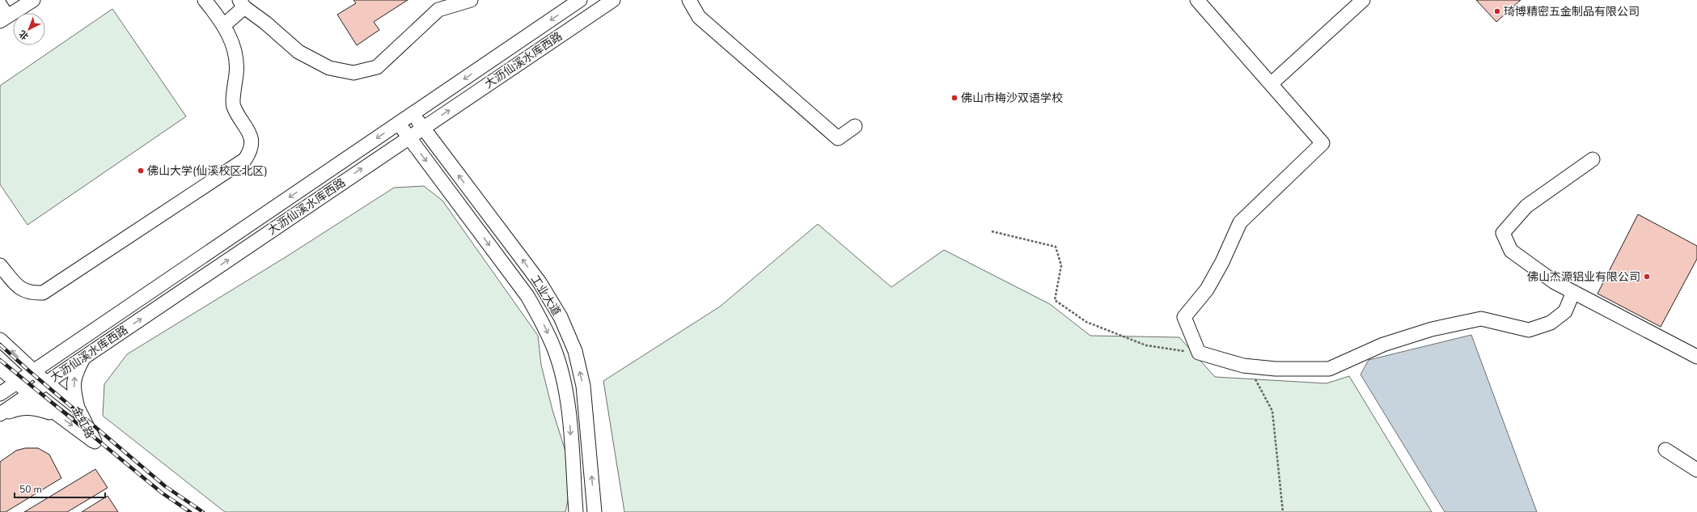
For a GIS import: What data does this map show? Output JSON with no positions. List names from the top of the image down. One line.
{"streets":{"street":["大沥仙溪水库西路","工业大道","金虹路"]},"crossings":[["大沥仙溪水库西路","工业大道"],["大沥仙溪水库西路","金虹路"]],"places":["琦博精密五金制品有限公司","佛山市梅沙双语学校","佛山大学(仙溪校区北区)","佛山杰源铝业有限公司"],"scale_bar":"50 m","north":"bottom left"}
